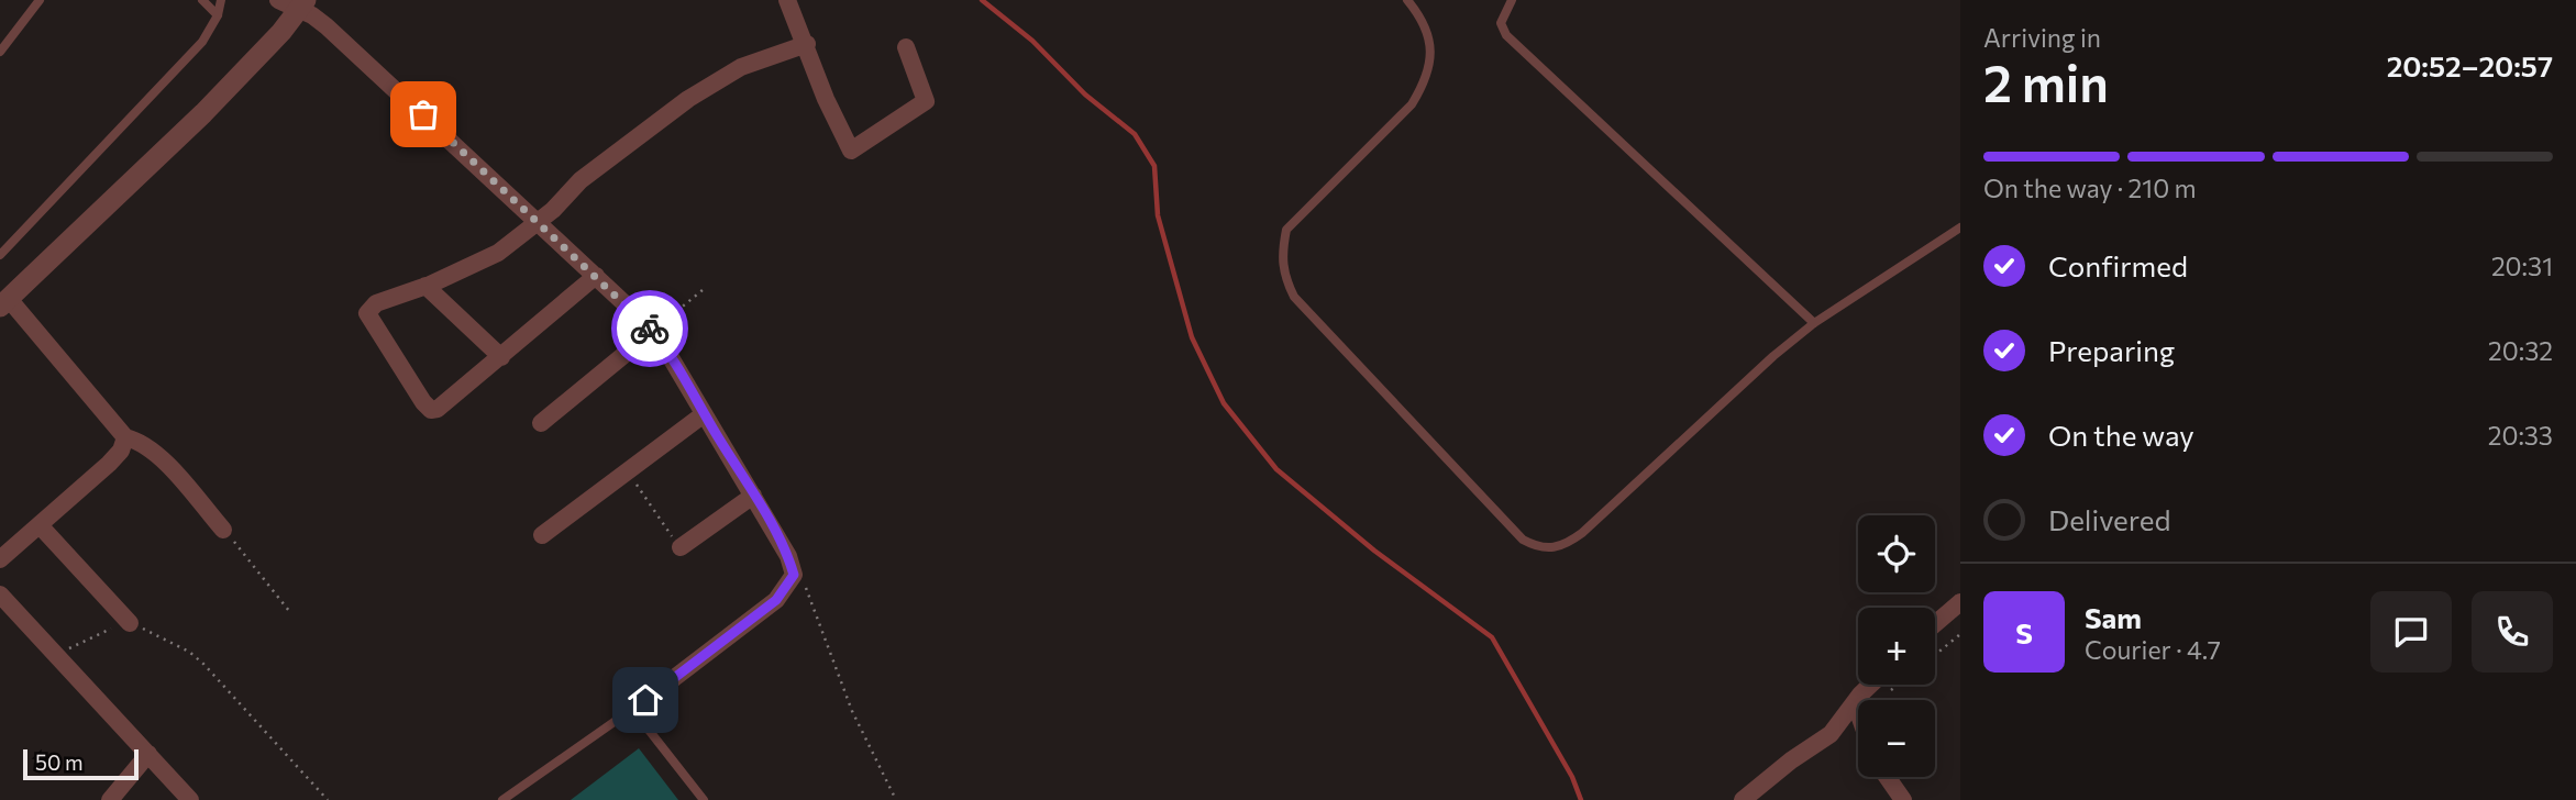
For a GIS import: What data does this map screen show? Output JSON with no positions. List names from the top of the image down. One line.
{"scale_bar":"50 m","page":{"heading":["2 min","Arriving in","20:52–20:57"],"panel":["Sam","Courier · 4.7"],"bar":"On the way · 210 m","list":[["Confirmed","20:31"],["Preparing","20:32"],["On the way","20:33"],"Delivered"],"map_buttons":["+","−"],"round":"S","scale":"50 m"}}
